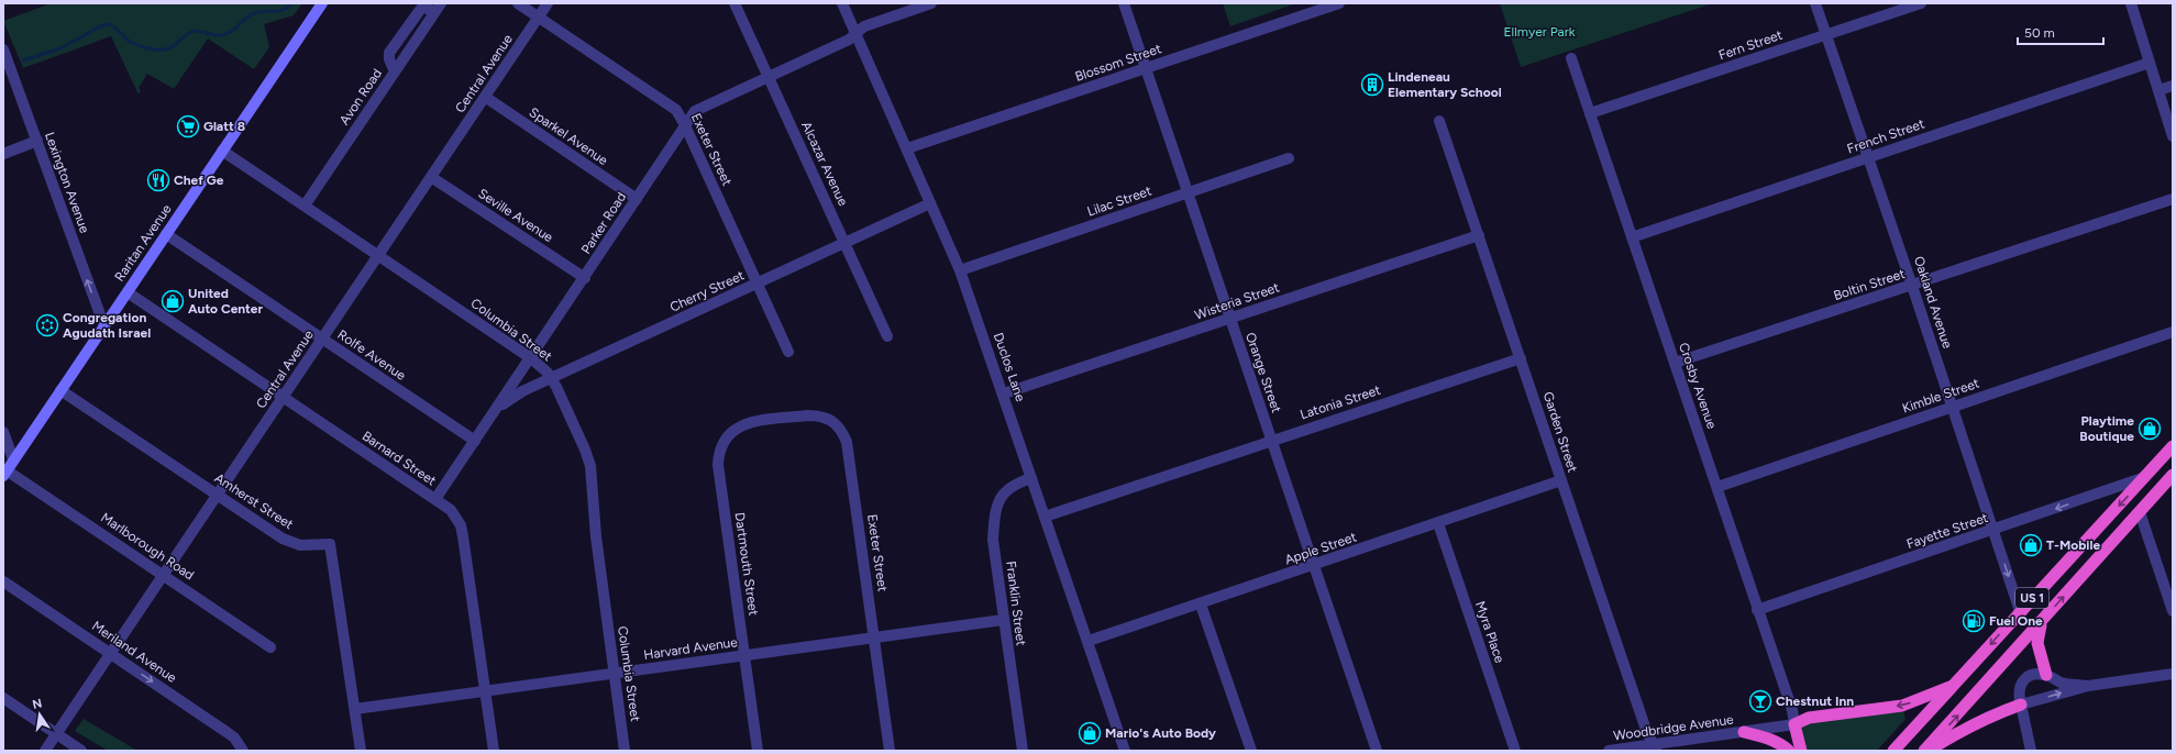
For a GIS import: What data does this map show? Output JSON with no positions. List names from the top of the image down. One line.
{"streets":{"highway":["US 1"],"main road":["Raritan Avenue"],"street":["Fern Street","Blossom Street","Central Avenue","Avon Road","Sparkel Avenue","French Street","Exeter Street","Alcazar Avenue","Lexington Avenue","Lilac Street","Seville Avenue","Parker Road","Boltin Street","Cherry Street","Wisteria Street","Oakland Avenue","Columbia Street","Rolfe Avenue","Duclos Lane","Orange Street","Crosby Avenue","Kimble Street","Latonia Street","Garden Street","Barnard Street","Amherst Street","Fayette Street","Marlborough Road","Apple Street","Dartmouth Street","Franklin Street","Myra Place","Harvard Avenue","Meriland Avenue","Woodbridge Avenue"]},"crossings":[["Fern Street","Oakland Avenue"],["Fern Street","Crosby Avenue"],["Blossom Street","Duclos Lane"],["Blossom Street","Orange Street"],["Central Avenue","Sparkel Avenue"],["Central Avenue","Exeter Street"],["Central Avenue","Seville Avenue"],["Central Avenue","Columbia Street"],["Central Avenue","Rolfe Avenue"],["Central Avenue","Barnard Street"],["Central Avenue","Amherst Street"],["Central Avenue","Marlborough Road"],["Central Avenue","Meriland Avenue"],["Avon Road","Columbia Street"],["Sparkel Avenue","Parker Road"],["French Street","Oakland Avenue"],["French Street","Crosby Avenue"],["Exeter Street","Parker Road"],["Exeter Street","Cherry Street"],["Exeter Street","Dartmouth Street"],["Exeter Street","Harvard Avenue"],["Alcazar Avenue","Parker Road"],["Alcazar Avenue","Cherry Street"],["Lexington Avenue","Raritan Avenue"],["Lilac Street","Duclos Lane"],["Lilac Street","Orange Street"],["Seville Avenue","Parker Road"],["Parker Road","Cherry Street"],["Parker Road","Columbia Street"],["Parker Road","Rolfe Avenue"],["Parker Road","Duclos Lane"],["Parker Road","Barnard Street"],["Raritan Avenue","Columbia Street"],["Raritan Avenue","Rolfe Avenue"],["Raritan Avenue","Barnard Street"],["Raritan Avenue","Amherst Street"],["Raritan Avenue","Marlborough Road"],["Boltin Street","Oakland Avenue"],["Boltin Street","Crosby Avenue"],["Cherry Street","Columbia Street"],["Cherry Street","Duclos Lane"],["Wisteria Street","Duclos Lane"],["Wisteria Street","Orange Street"],["Wisteria Street","Garden Street"],["Oakland Avenue","Kimble Street"],["Oakland Avenue","Fayette Street"],["Oakland Avenue","US 1"],["Columbia Street","Harvard Avenue"],["Duclos Lane","Latonia Street"],["Duclos Lane","Apple Street"],["Duclos Lane","Franklin Street"],["Orange Street","Latonia Street"],["Orange Street","Apple Street"],["Crosby Avenue","Kimble Street"],["Crosby Avenue","Fayette Street"],["Crosby Avenue","Woodbridge Avenue"],["Latonia Street","Garden Street"],["Garden Street","Apple Street"],["Garden Street","Woodbridge Avenue"],["Barnard Street","Harvard Avenue"],["Amherst Street","Harvard Avenue"],["Fayette Street","US 1"],["Apple Street","Myra Place"],["Dartmouth Street","Harvard Avenue"],["Franklin Street","Harvard Avenue"]],"one_way":["Lexington Avenue","Fayette Street","Meriland Avenue"],"parks":["Ellmyer Park"],"places":{"building":["Lindeneau Elementary School"],"supermarket":["Glatt 8"],"restaurant":["Chef Ge"],"shop":["United Auto Center","Playtime Boutique","T-Mobile","Mario's Auto Body"],"synagogue":["Congregation Agudath Israel"],"fuel station":["Fuel One"],"bar":["Chestnut Inn"]},"scale_bar":"50 m","north":"top"}
